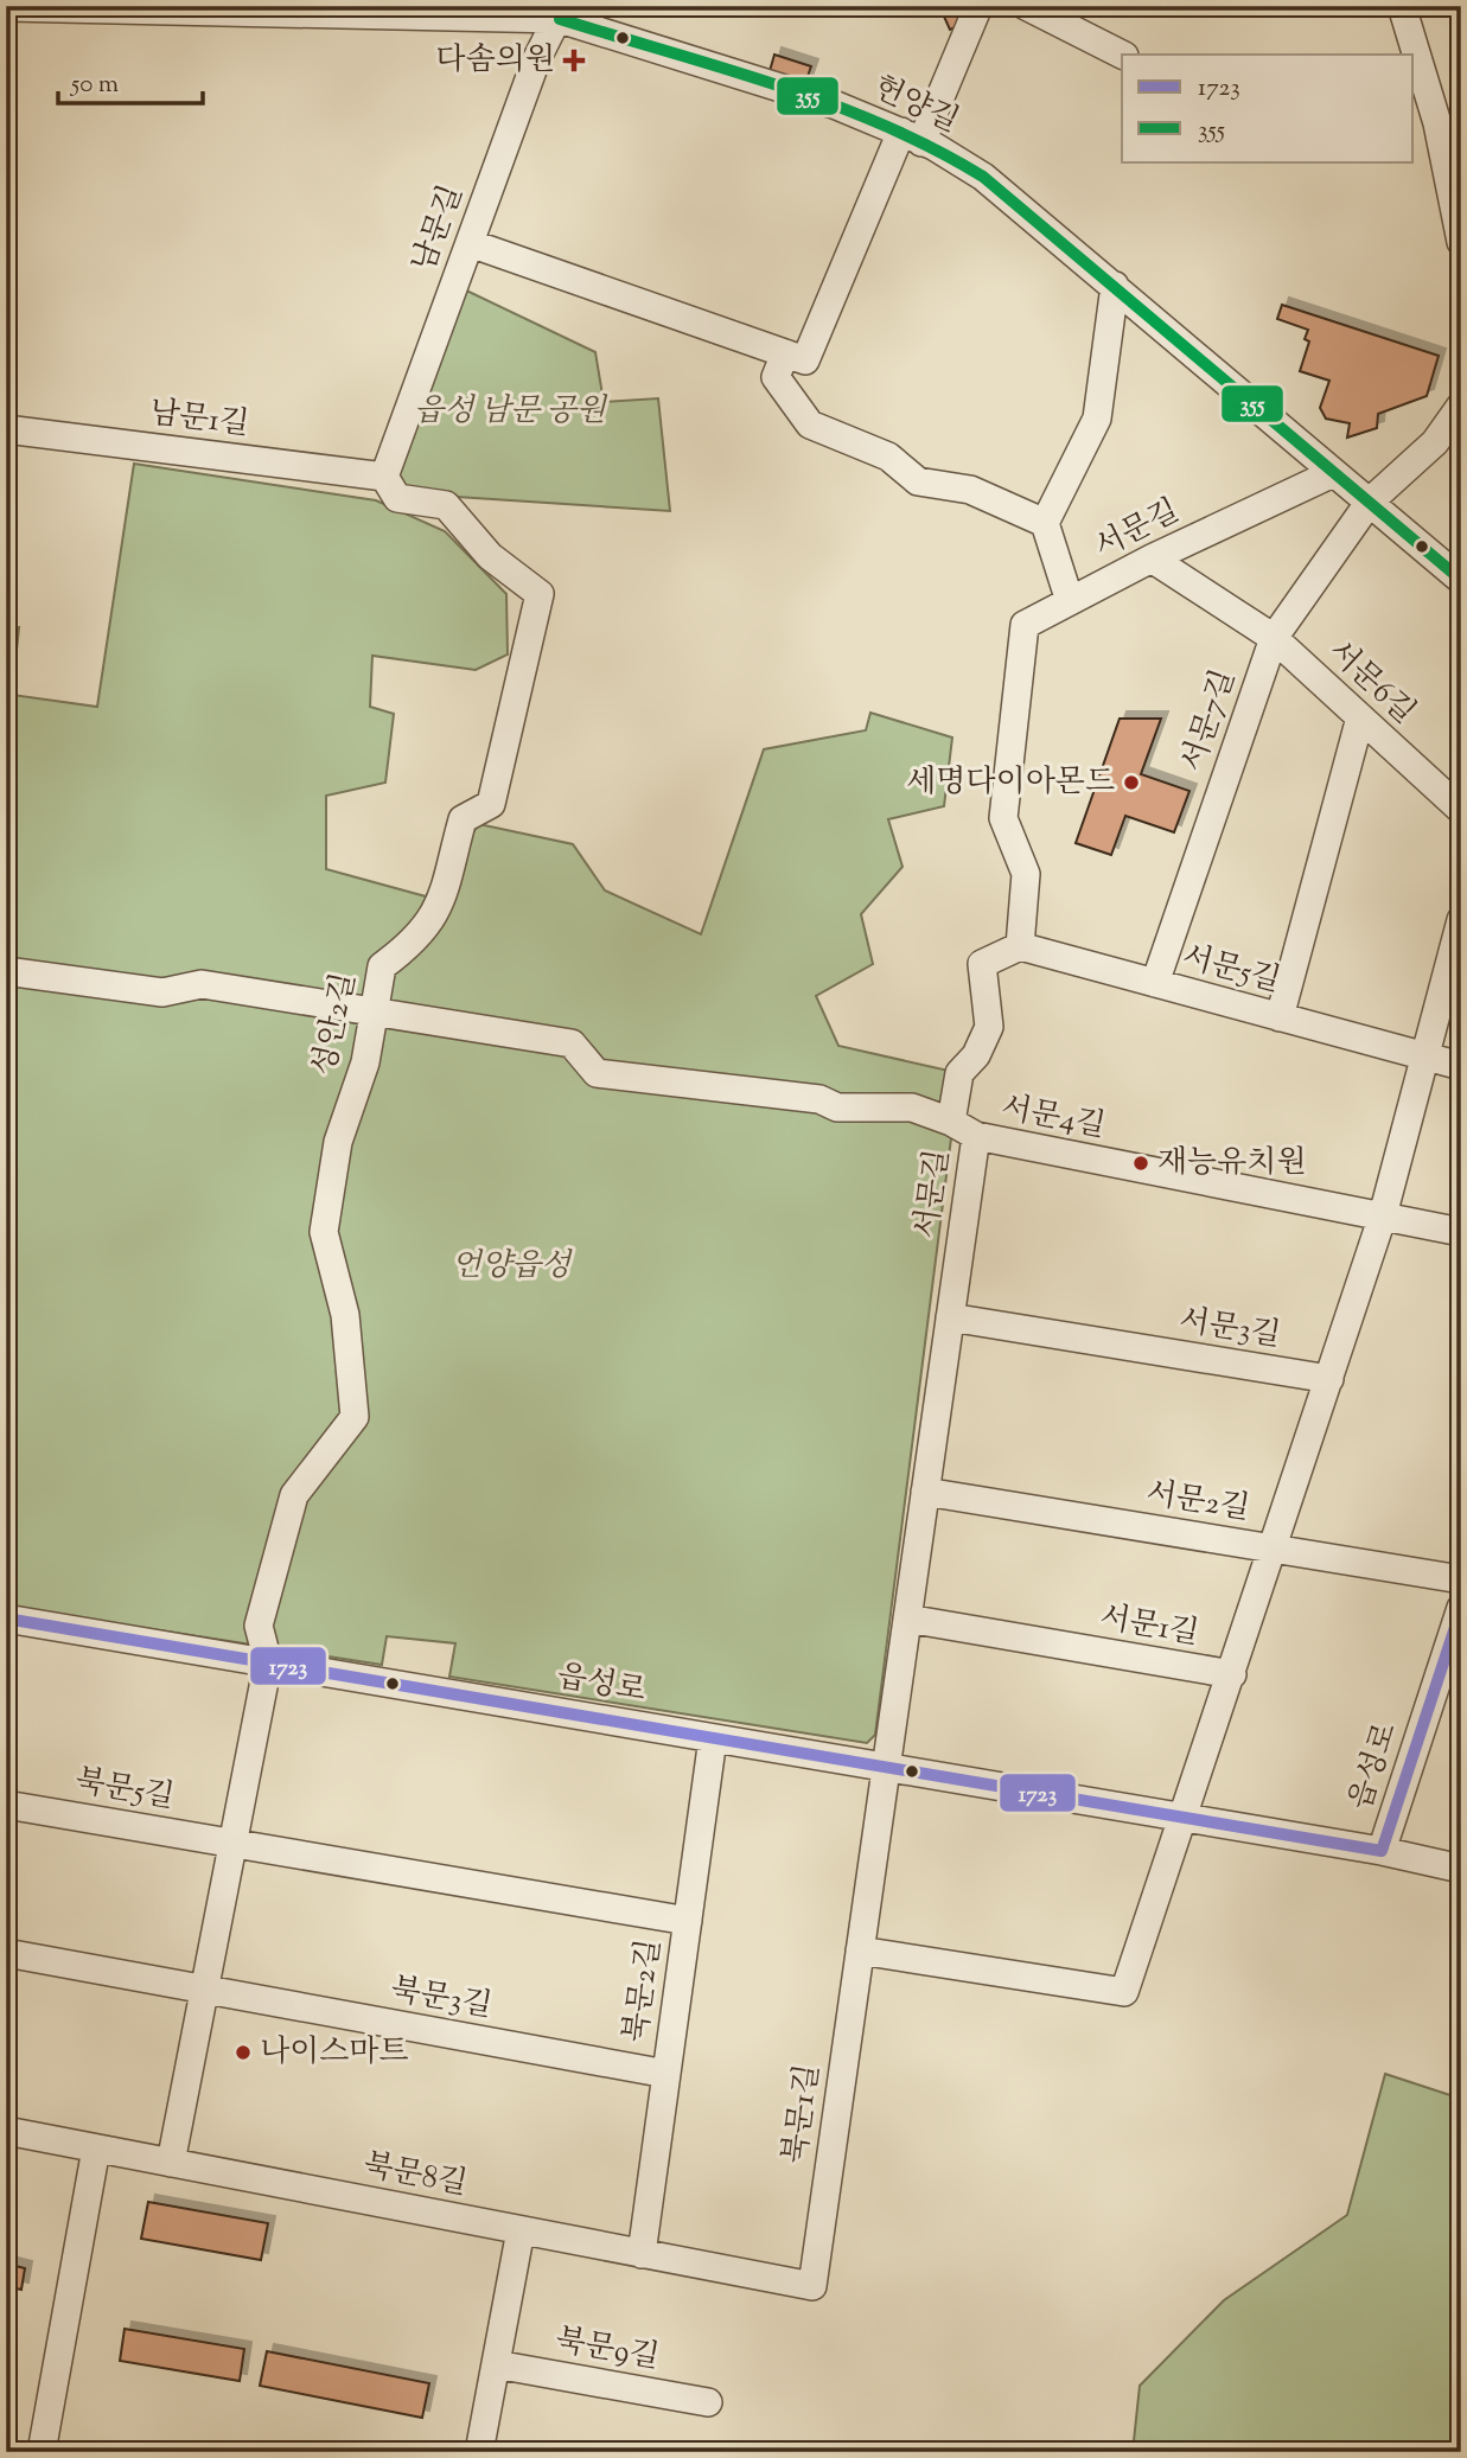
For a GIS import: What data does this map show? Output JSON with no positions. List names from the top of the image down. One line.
{"streets":{"street":["헌양길","남문길","남문1길","서문길","서문6길","서문7길","서문5길","성안2길","서문4길","서문3길","서문2길","서문1길","읍성로","북문5길","북문2길","북문3길","북문1길","북문8길","북문9길"]},"crossings":[["헌양길","남문길"],["헌양길","서문길"],["헌양길","서문7길"],["남문길","남문1길"],["남문길","성안2길"],["남문1길","성안2길"],["서문길","서문6길"],["서문길","서문5길"],["서문길","서문4길"],["서문길","서문3길"],["서문길","서문2길"],["서문길","서문1길"],["서문길","읍성로"],["서문길","북문1길"],["서문6길","서문7길"],["서문7길","서문5길"],["성안2길","읍성로"],["서문1길","읍성로"],["읍성로","북문2길"],["읍성로","북문1길"],["북문2길","북문3길"],["북문2길","북문8길"],["북문1길","북문8길"]],"parks":["읍성 남문 공원","언양읍성"],"places":{"health":["다솜의원"],"other":["세명다이아몬드","재능유치원","나이스마트"]},"lines":["transit line 355","transit line 1723"],"legend":["1723","355"],"scale_bar":"50 m"}
